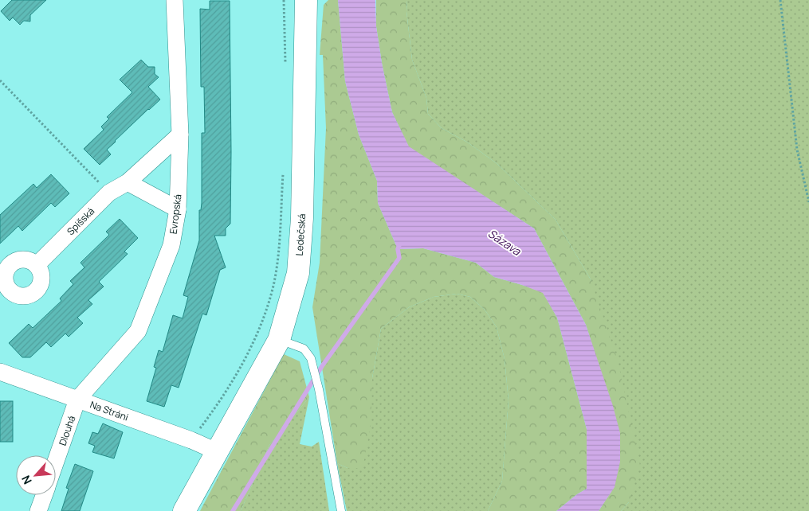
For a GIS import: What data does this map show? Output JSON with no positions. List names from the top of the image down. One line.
{"streets":{"main road":["Ledečská"],"street":["Evropská","Spišská","Na Stráni","Dlouhá"]},"crossings":[["Evropská","Spišská"],["Evropská","Na Stráni"],["Evropská","Dlouhá"],["Ledečská","Na Stráni"],["Na Stráni","Dlouhá"]],"water":["Sázava"],"north":"bottom left"}
